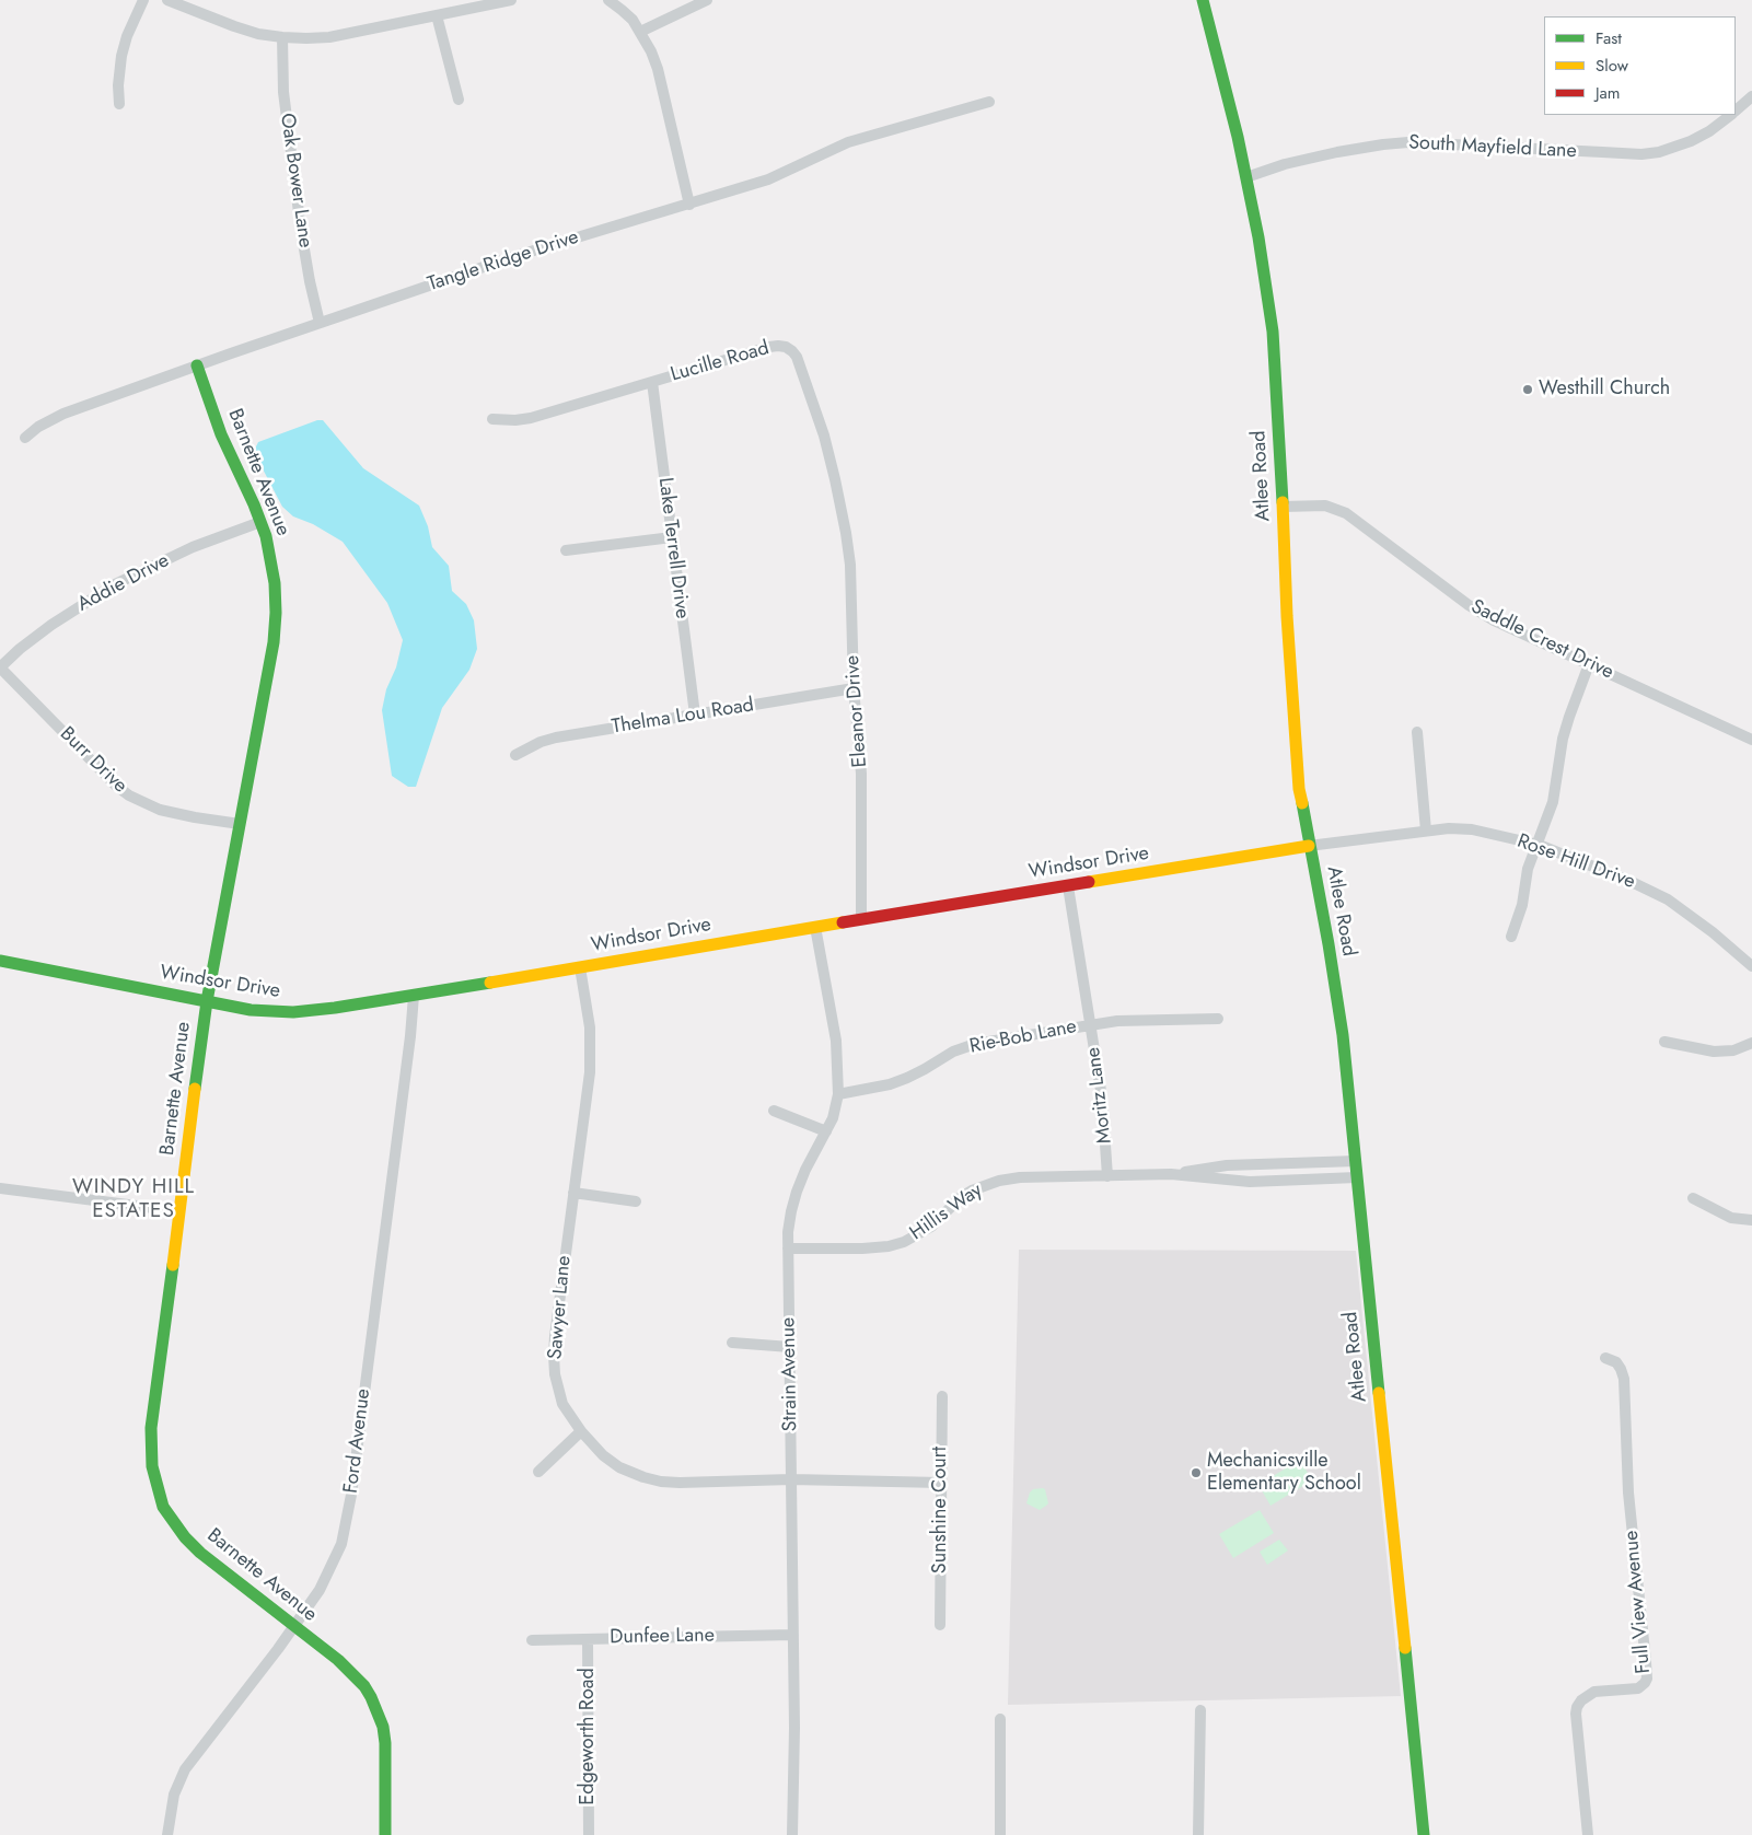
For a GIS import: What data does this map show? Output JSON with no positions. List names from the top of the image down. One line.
{"streets":{"street":["South Mayfield Lane","Oak Bower Lane","Tangle Ridge Drive","Lucille Road","Barnette Avenue","Atlee Road","Lake Terrell Drive","Addie Drive","Saddle Crest Drive","Eleanor Drive","Thelma Lou Road","Burr Drive","Rose Hill Drive","Windsor Drive","Rie-Bob Lane","Moritz Lane","Hillis Way","Sawyer Lane","Strain Avenue","Ford Avenue","Sunshine Court","Full View Avenue","Dunfee Lane","Edgeworth Road"]},"crossings":[["South Mayfield Lane","Atlee Road"],["Oak Bower Lane","Tangle Ridge Drive"],["Tangle Ridge Drive","Barnette Avenue"],["Lucille Road","Lake Terrell Drive"],["Lucille Road","Eleanor Drive"],["Barnette Avenue","Addie Drive"],["Barnette Avenue","Burr Drive"],["Barnette Avenue","Windsor Drive"],["Barnette Avenue","Ford Avenue"],["Atlee Road","Saddle Crest Drive"],["Atlee Road","Rose Hill Drive"],["Atlee Road","Windsor Drive"],["Atlee Road","Hillis Way"],["Lake Terrell Drive","Thelma Lou Road"],["Addie Drive","Burr Drive"],["Eleanor Drive","Thelma Lou Road"],["Eleanor Drive","Windsor Drive"],["Rose Hill Drive","Windsor Drive"],["Windsor Drive","Moritz Lane"],["Windsor Drive","Sawyer Lane"],["Windsor Drive","Strain Avenue"],["Windsor Drive","Ford Avenue"],["Rie-Bob Lane","Moritz Lane"],["Rie-Bob Lane","Strain Avenue"],["Moritz Lane","Hillis Way"],["Hillis Way","Strain Avenue"],["Sawyer Lane","Strain Avenue"],["Sawyer Lane","Sunshine Court"],["Strain Avenue","Dunfee Lane"],["Dunfee Lane","Edgeworth Road"]],"districts":["WINDY HILL ESTATES"],"places":["Westhill Church","Mechanicsville Elementary School"],"legend":["Fast","Slow","Jam"]}
